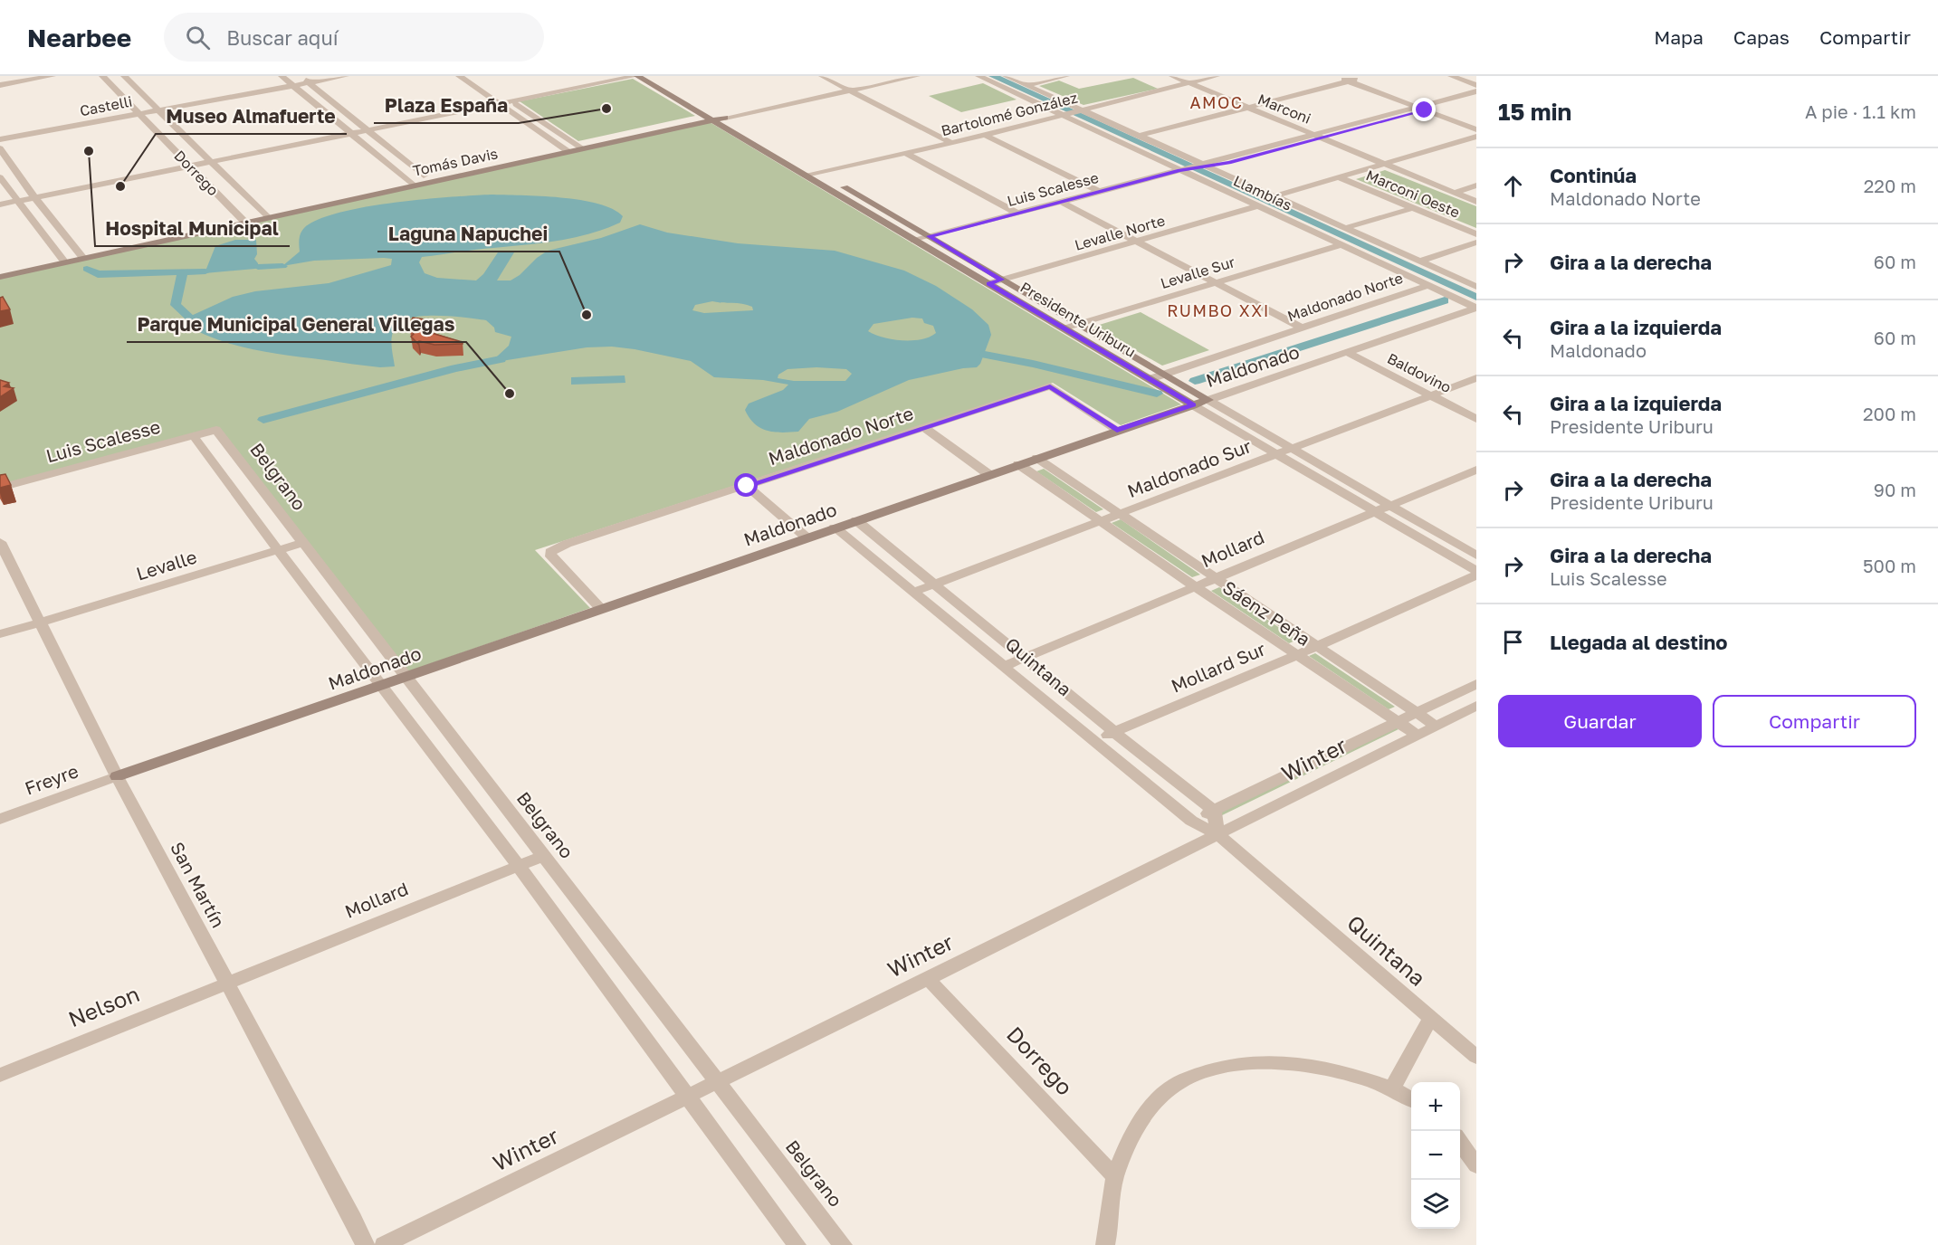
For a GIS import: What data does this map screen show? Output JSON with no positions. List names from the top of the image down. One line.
{"streets":{"street":["Castelli","Marconi","Bartolomé González","Tomás Davis","Dorrego","Luis Scalesse","Llambías","Marconi Oeste","Levalle Norte","Levalle Sur","Maldonado Norte","Presidente Uriburu","Maldonado","Baldovino","Maldonado Sur","Belgrano","Mollard","Levalle","Sáenz Peña","Quintana","Mollard Sur","Winter","Freyre","San Martín","Nelson"]},"crossings":[["Castelli","Dorrego"],["Marconi","Bartolomé González"],["Marconi","Luis Scalesse"],["Bartolomé González","Llambías"],["Bartolomé González","Presidente Uriburu"],["Tomás Davis","Dorrego"],["Tomás Davis","Presidente Uriburu"],["Dorrego","Winter"],["Luis Scalesse","Llambías"],["Luis Scalesse","Presidente Uriburu"],["Luis Scalesse","Belgrano"],["Llambías","Levalle Norte"],["Llambías","Levalle Sur"],["Llambías","Maldonado Norte"],["Llambías","Maldonado"],["Levalle Norte","Presidente Uriburu"],["Levalle Sur","Presidente Uriburu"],["Maldonado Norte","Presidente Uriburu"],["Maldonado Norte","Maldonado"],["Presidente Uriburu","Maldonado"],["Presidente Uriburu","Maldonado Sur"],["Presidente Uriburu","Mollard"],["Presidente Uriburu","Mollard Sur"],["Maldonado","Baldovino"],["Maldonado","Belgrano"],["Maldonado","Sáenz Peña"],["Maldonado","Quintana"],["Maldonado","Freyre"],["Maldonado","San Martín"],["Baldovino","Maldonado Sur"],["Maldonado Sur","Sáenz Peña"],["Maldonado Sur","Quintana"],["Belgrano","Mollard"],["Belgrano","Levalle"],["Belgrano","Winter"],["Mollard","Sáenz Peña"],["Mollard","Quintana"],["Mollard","San Martín"],["Mollard","Nelson"],["Levalle","San Martín"],["Sáenz Peña","Mollard Sur"],["Sáenz Peña","Winter"],["Quintana","Mollard Sur"],["Quintana","Winter"],["Freyre","San Martín"],["San Martín","Nelson"]],"districts":["AMOC","RUMBO XXI"],"places":["Plaza España","Hospital Municipal","Museo Almafuerte","Laguna Napuchei","Parque Municipal General Villegas"],"page":{"header":"Nearbee","search":"Buscar aquí","nav":["Mapa","Capas","Compartir"],"heading":["15 min","A pie · 1.1 km"],"list":[["Continúa","Maldonado Norte","220 m"],["Gira a la derecha","60 m"],["Gira a la izquierda","Maldonado","60 m"],["Gira a la izquierda","Presidente Uriburu","200 m"],["Gira a la derecha","Presidente Uriburu","90 m"],["Gira a la derecha","Luis Scalesse","500 m"],"Llegada al destino"],"buttons":["Guardar","Compartir"],"map_buttons":["+","−"]}}
